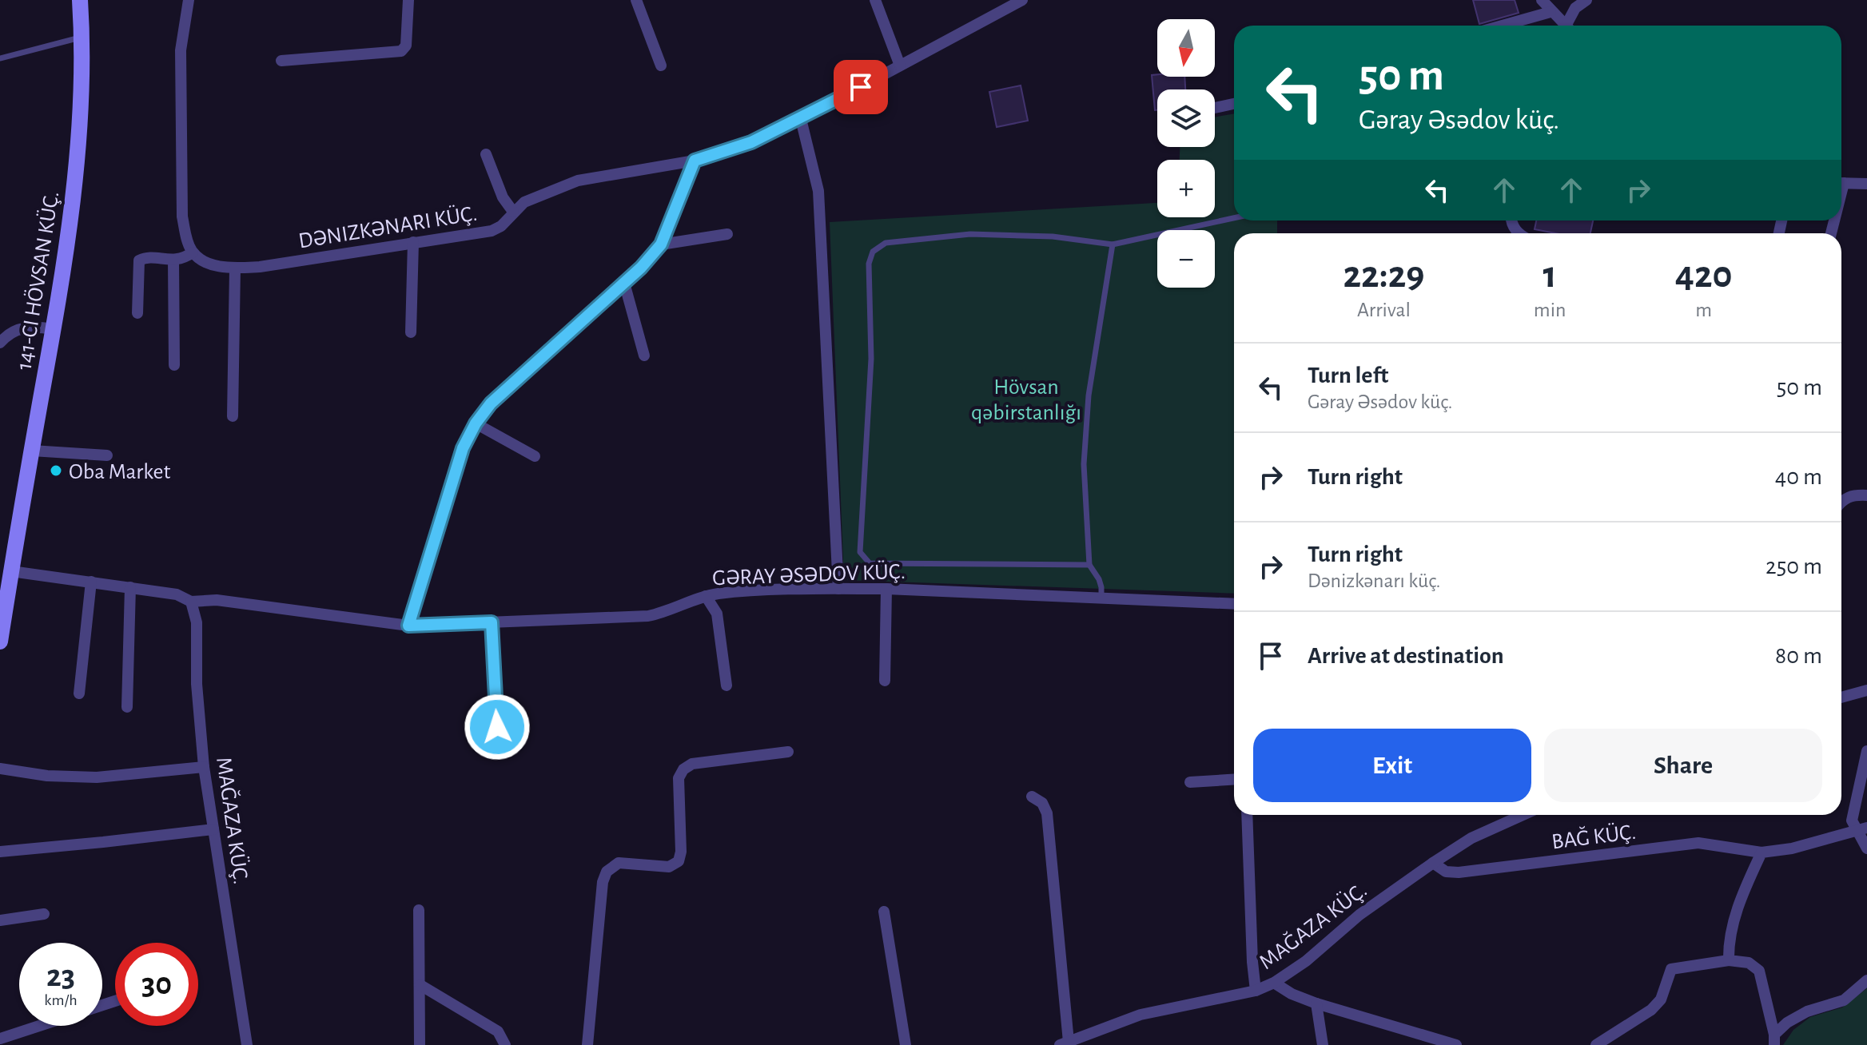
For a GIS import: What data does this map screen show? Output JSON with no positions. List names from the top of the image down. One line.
{"streets":{"main road":["141-CI HÖVSAN KÜÇ."],"street":["GƏRAY ƏSƏDOV KÜÇ.","MAĞAZA KÜÇ.","BAĞ KÜÇ."]},"crossings":[["141-CI HÖVSAN KÜÇ.","GƏRAY ƏSƏDOV KÜÇ."],["GƏRAY ƏSƏDOV KÜÇ.","MAĞAZA KÜÇ."],["MAĞAZA KÜÇ.","BAĞ KÜÇ."]],"parks":["Hövsan qəbirstanlığı"],"places":["Oba Market"],"north":"bottom","page":{"map_buttons":["+","−"],"turn":["50 m","Gəray Əsədov küç."],"eta":["22:29","Arrival","1","min","420","m"],"list":[{"name":"Turn left","note":"Gəray Əsədov küç.","value":"50 m"},{"name":"Turn right","value":"40 m"},{"name":"Turn right","note":"Dənizkənarı küç.","value":"250 m"},{"name":"Arrive at destination","value":"80 m"}],"buttons":["Exit","Share"],"speed":"23 km/h","limit":"30"}}
